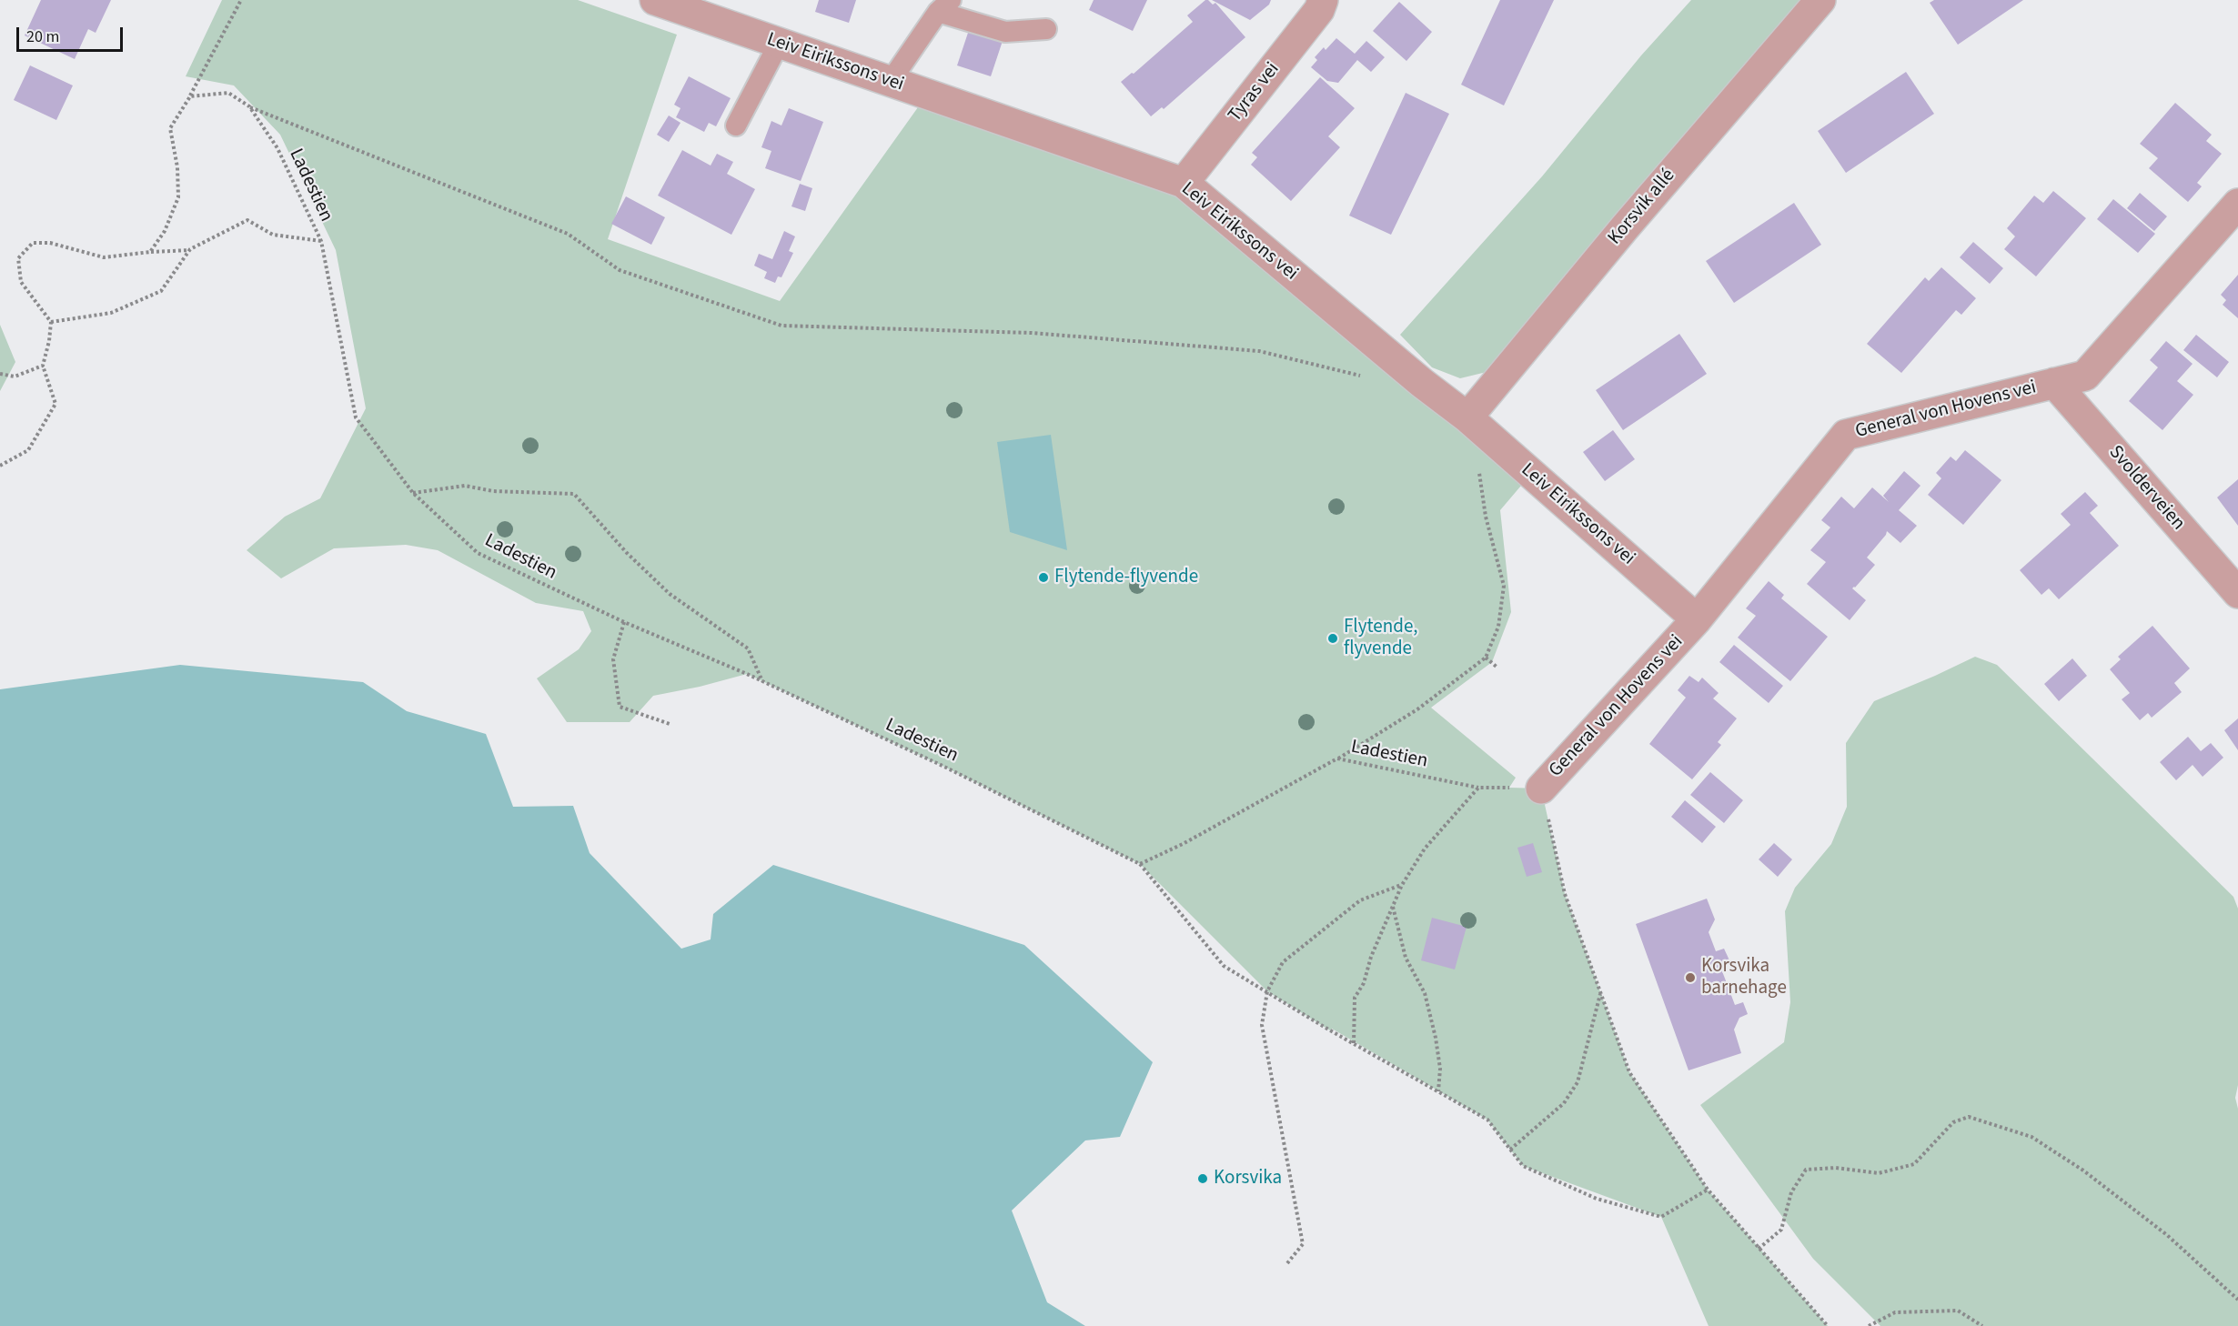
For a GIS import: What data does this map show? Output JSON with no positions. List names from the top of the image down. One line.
{"streets":{"street":["Leiv Eirikssons vei","Tyras vei","Korsvik allé","General von Hovens vei","Svolderveien"],"path":["Ladestien"]},"crossings":[["Leiv Eirikssons vei","Tyras vei"],["Leiv Eirikssons vei","Korsvik allé"],["Leiv Eirikssons vei","General von Hovens vei"],["Ladestien","General von Hovens vei"],["General von Hovens vei","Svolderveien"]],"places":["Flytende-flyvende","Flytende, flyvende","Korsvika barnehage","Korsvika"],"scale_bar":"20 m"}
